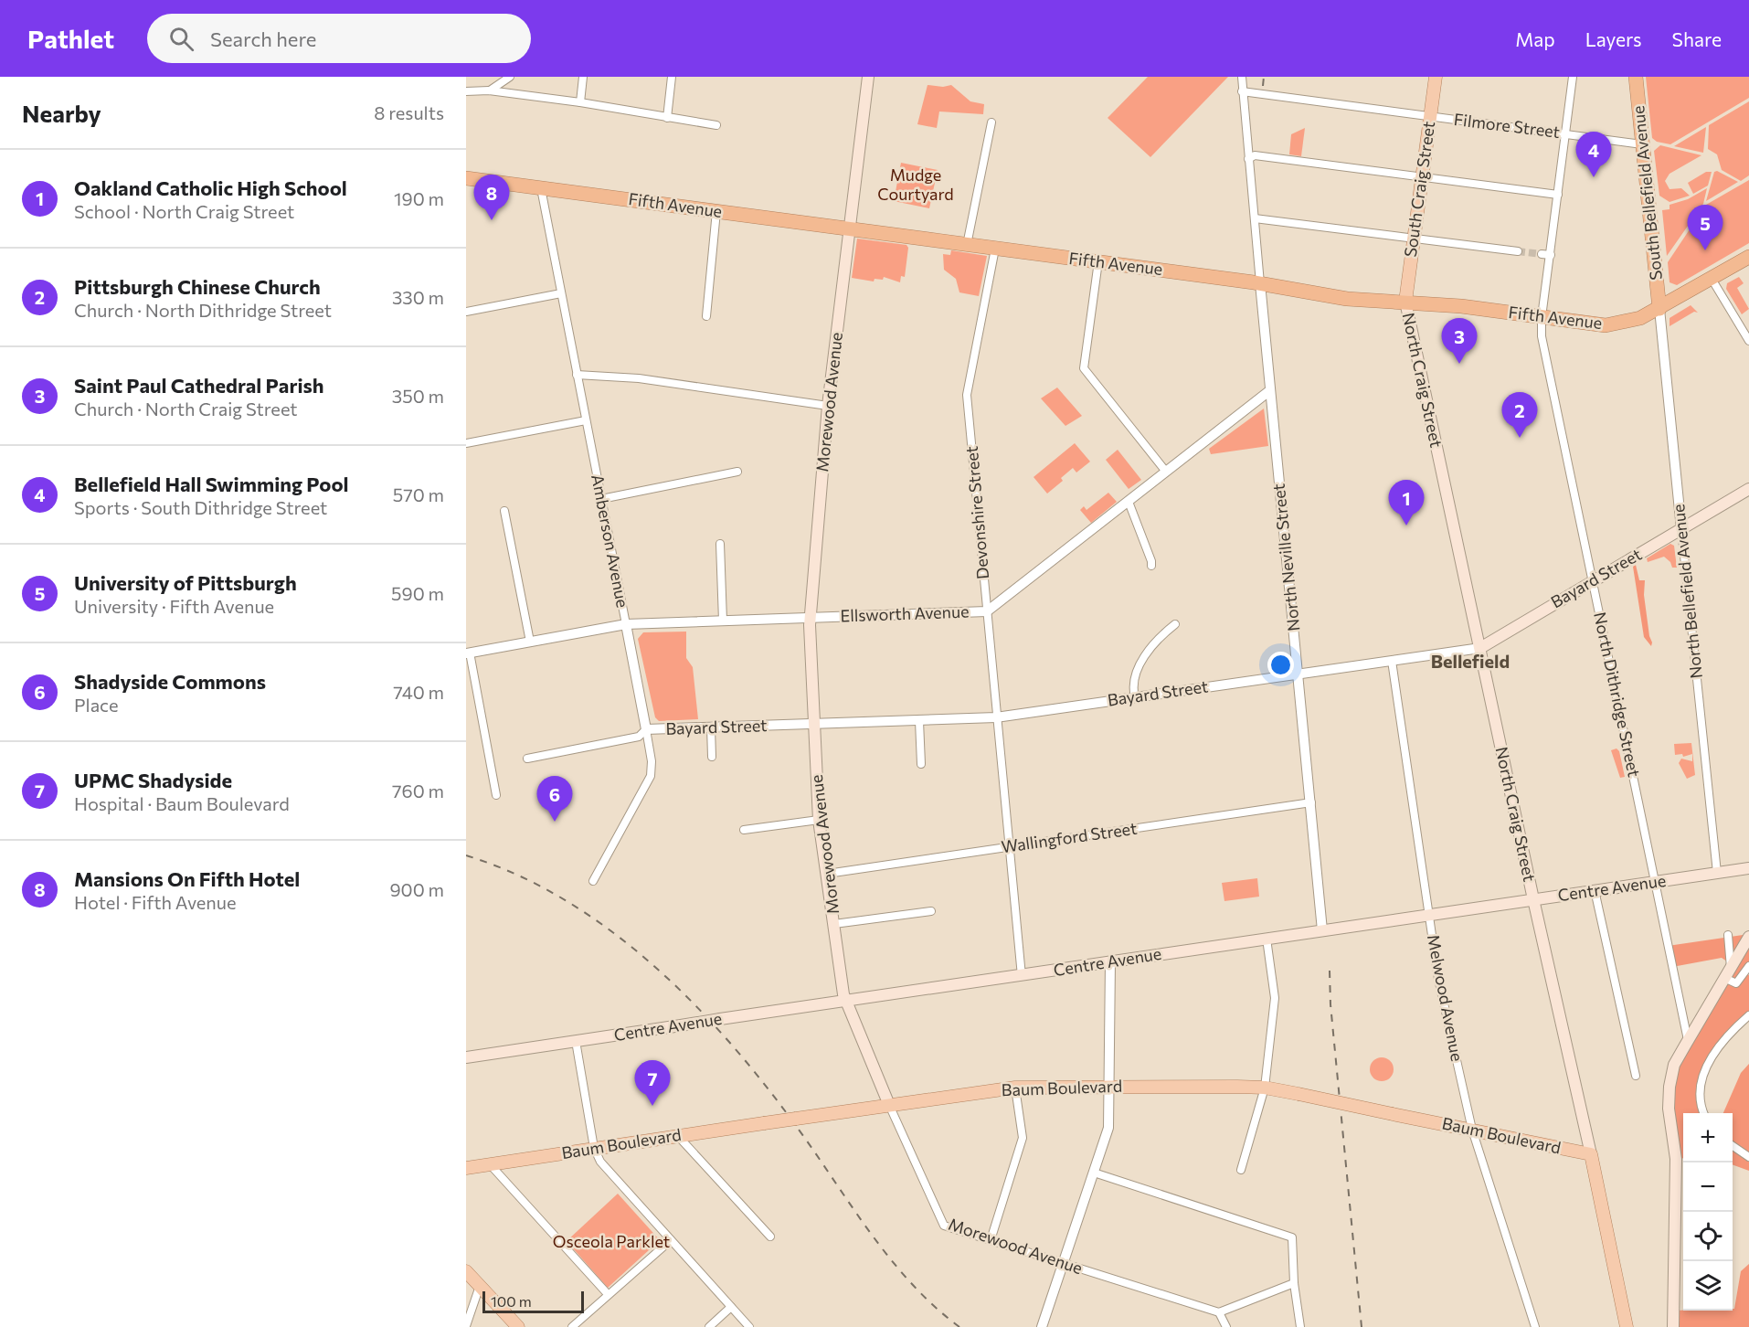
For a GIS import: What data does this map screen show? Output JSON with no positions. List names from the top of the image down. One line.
{"streets":{"highway":["South Bellefield Avenue","Fifth Avenue"],"main road":["South Craig Street","North Craig Street","Morewood Avenue","Bayard Street","Centre Avenue","Baum Boulevard"],"street":["Filmore Street","Devonshire Street","Amberson Avenue","North Neville Street","North Bellefield Avenue","Ellsworth Avenue","North Dithridge Street","Wallingford Street","Melwood Avenue"]},"crossings":[["Filmore Street","South Craig Street"],["Filmore Street","South Bellefield Avenue"],["Filmore Street","North Dithridge Street"],["South Craig Street","Fifth Avenue"],["South Craig Street","North Craig Street"],["South Bellefield Avenue","Fifth Avenue"],["South Bellefield Avenue","North Bellefield Avenue"],["Fifth Avenue","North Craig Street"],["Fifth Avenue","Morewood Avenue"],["Fifth Avenue","Devonshire Street"],["Fifth Avenue","Amberson Avenue"],["Fifth Avenue","North Neville Street"],["Fifth Avenue","North Bellefield Avenue"],["Fifth Avenue","North Dithridge Street"],["North Craig Street","Bayard Street"],["North Craig Street","Centre Avenue"],["North Craig Street","Baum Boulevard"],["Morewood Avenue","Bayard Street"],["Morewood Avenue","Ellsworth Avenue"],["Morewood Avenue","Wallingford Street"],["Morewood Avenue","Centre Avenue"],["Morewood Avenue","Baum Boulevard"],["Devonshire Street","Bayard Street"],["Devonshire Street","Ellsworth Avenue"],["Devonshire Street","Wallingford Street"],["Devonshire Street","Centre Avenue"],["Amberson Avenue","Bayard Street"],["Amberson Avenue","Ellsworth Avenue"],["North Neville Street","Bayard Street"],["North Neville Street","Ellsworth Avenue"],["North Neville Street","Wallingford Street"],["North Neville Street","Centre Avenue"],["Bayard Street","North Bellefield Avenue"],["Bayard Street","North Dithridge Street"],["Bayard Street","Melwood Avenue"],["North Bellefield Avenue","Centre Avenue"],["North Dithridge Street","Centre Avenue"],["Centre Avenue","Melwood Avenue"],["Melwood Avenue","Baum Boulevard"]],"districts":["Bellefield"],"parks":["Mudge Courtyard","Osceola Parklet"],"scale_bar":"100 m","page":{"header":"Pathlet","search":"Search here","nav":["Map","Layers","Share"],"heading":["Nearby","8 results"],"pins":["4","8","5","3","2","1","6","7"],"list":[{"mark":"1","name":"Oakland Catholic High School","note":"School · North Craig Street","value":"190 m"},{"mark":"2","name":"Pittsburgh Chinese Church","note":"Church · North Dithridge Street","value":"330 m"},{"mark":"3","name":"Saint Paul Cathedral Parish","note":"Church · North Craig Street","value":"350 m"},{"mark":"4","name":"Bellefield Hall Swimming Pool","note":"Sports · South Dithridge Street","value":"570 m"},{"mark":"5","name":"University of Pittsburgh","note":"University · Fifth Avenue","value":"590 m"},{"mark":"6","name":"Shadyside Commons","note":"Place","value":"740 m"},{"mark":"7","name":"UPMC Shadyside","note":"Hospital · Baum Boulevard","value":"760 m"},{"mark":"8","name":"Mansions On Fifth Hotel","note":"Hotel · Fifth Avenue","value":"900 m"}],"map_buttons":["+","−"],"scale":"100 m"}}
